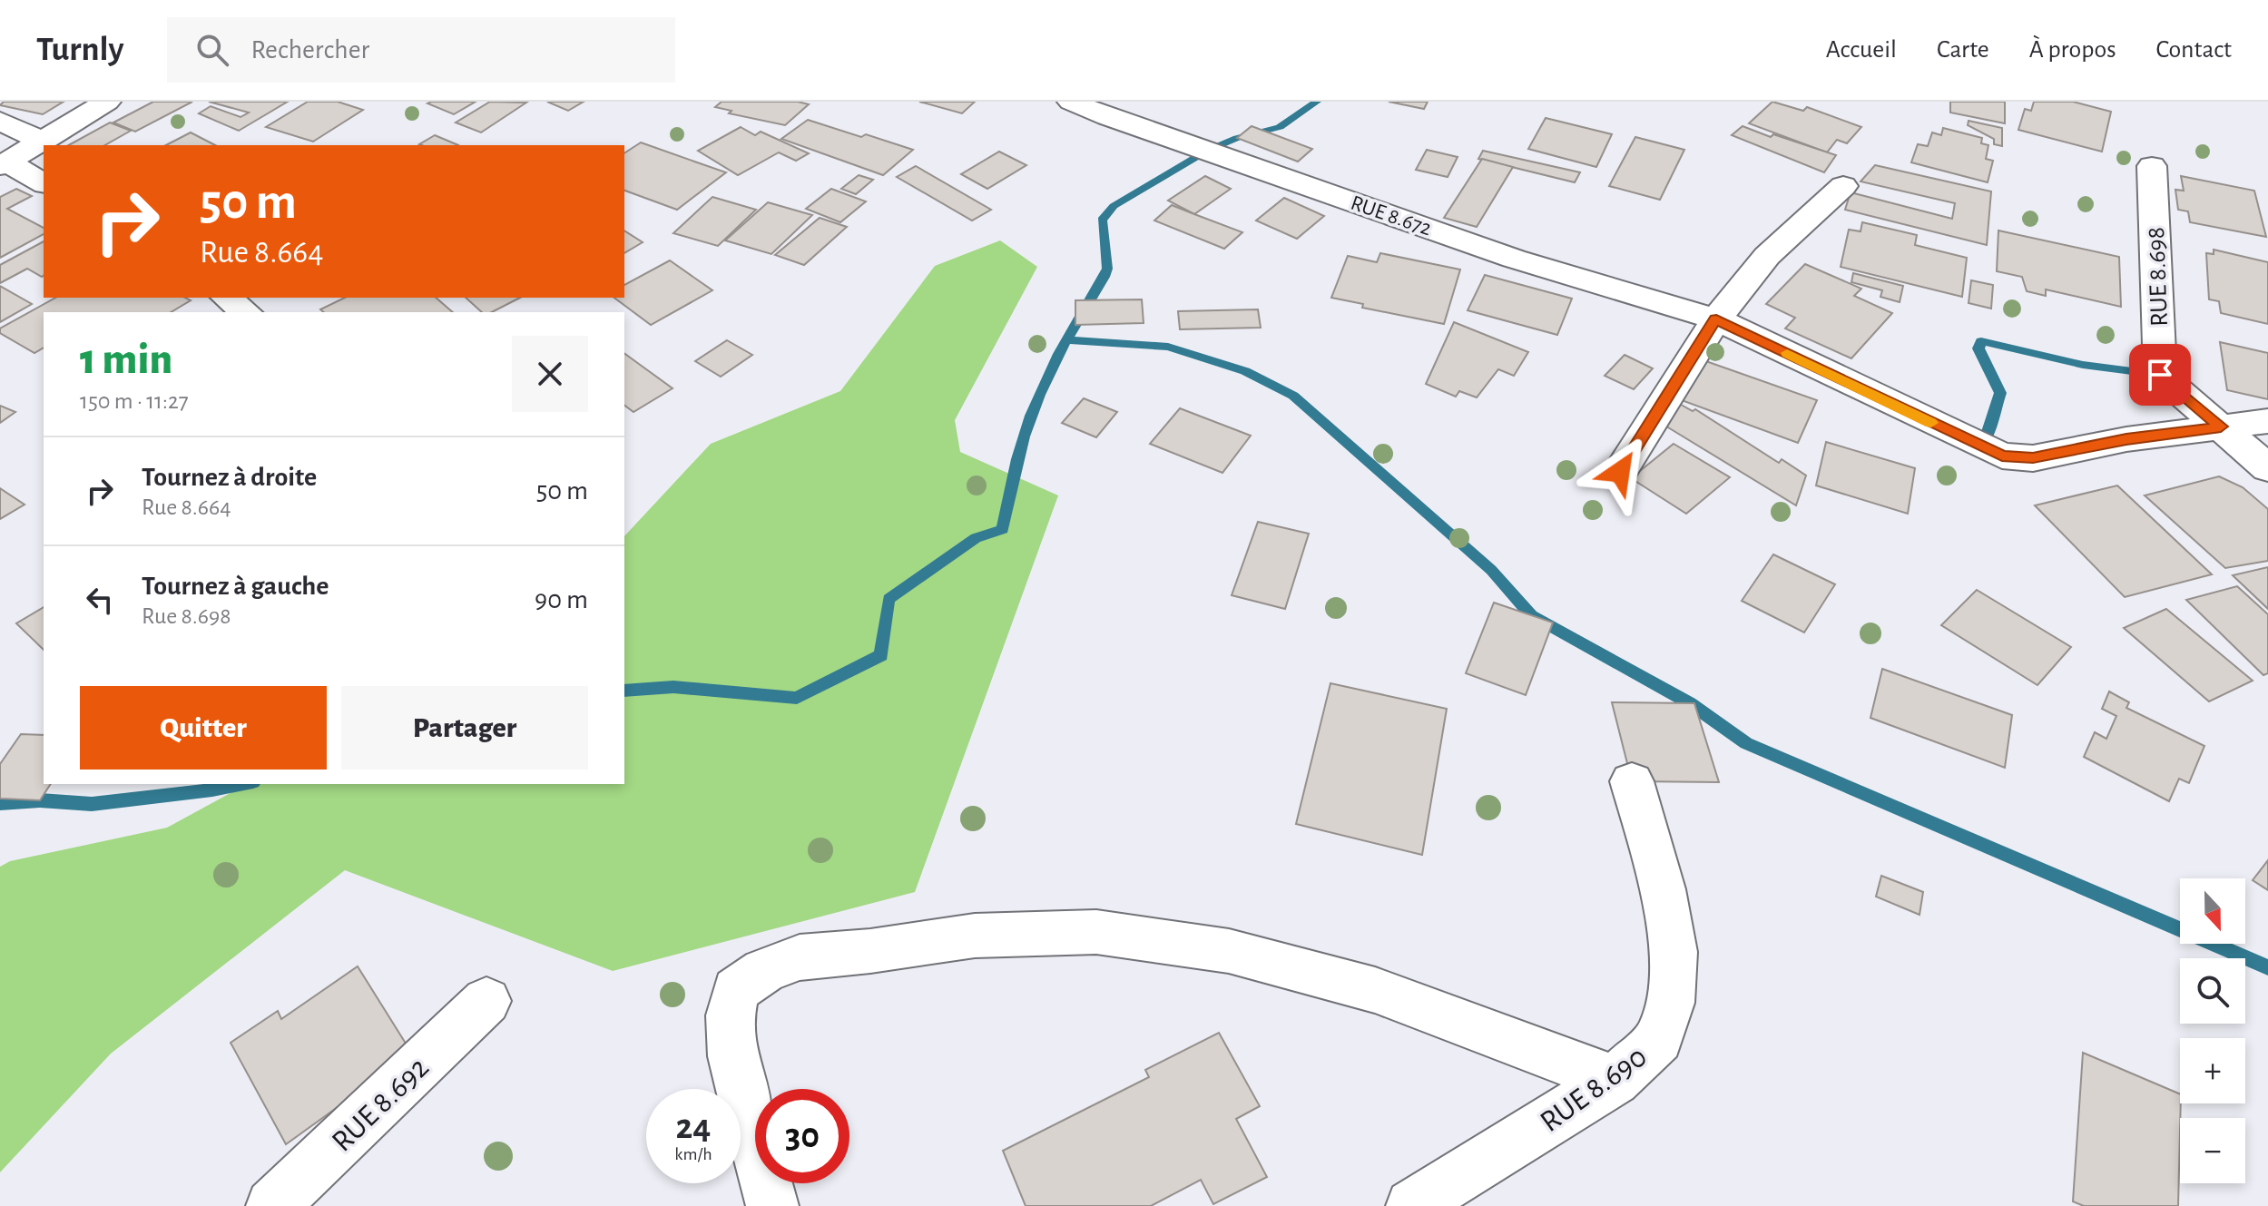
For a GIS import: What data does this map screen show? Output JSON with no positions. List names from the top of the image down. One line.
{"streets":{"street":["RUE 8.672","RUE 8.698","RUE 8.690","RUE 8.692"]},"crossings":[["RUE 8.672","RUE 8.698"]],"north":"bottom","page":{"header":"Turnly","search":"Rechercher","nav":["Accueil","Carte","À propos","Contact"],"turn":["50 m","Rue 8.664"],"heading":["1 min","150 m · 11:27"],"list":[{"name":"Tournez à droite","note":"Rue 8.664","value":"50 m"},{"name":"Tournez à gauche","note":"Rue 8.698","value":"90 m"}],"buttons":["Quitter","Partager"],"map_buttons":["+","−"],"speed":"24 km/h","limit":"30"}}
